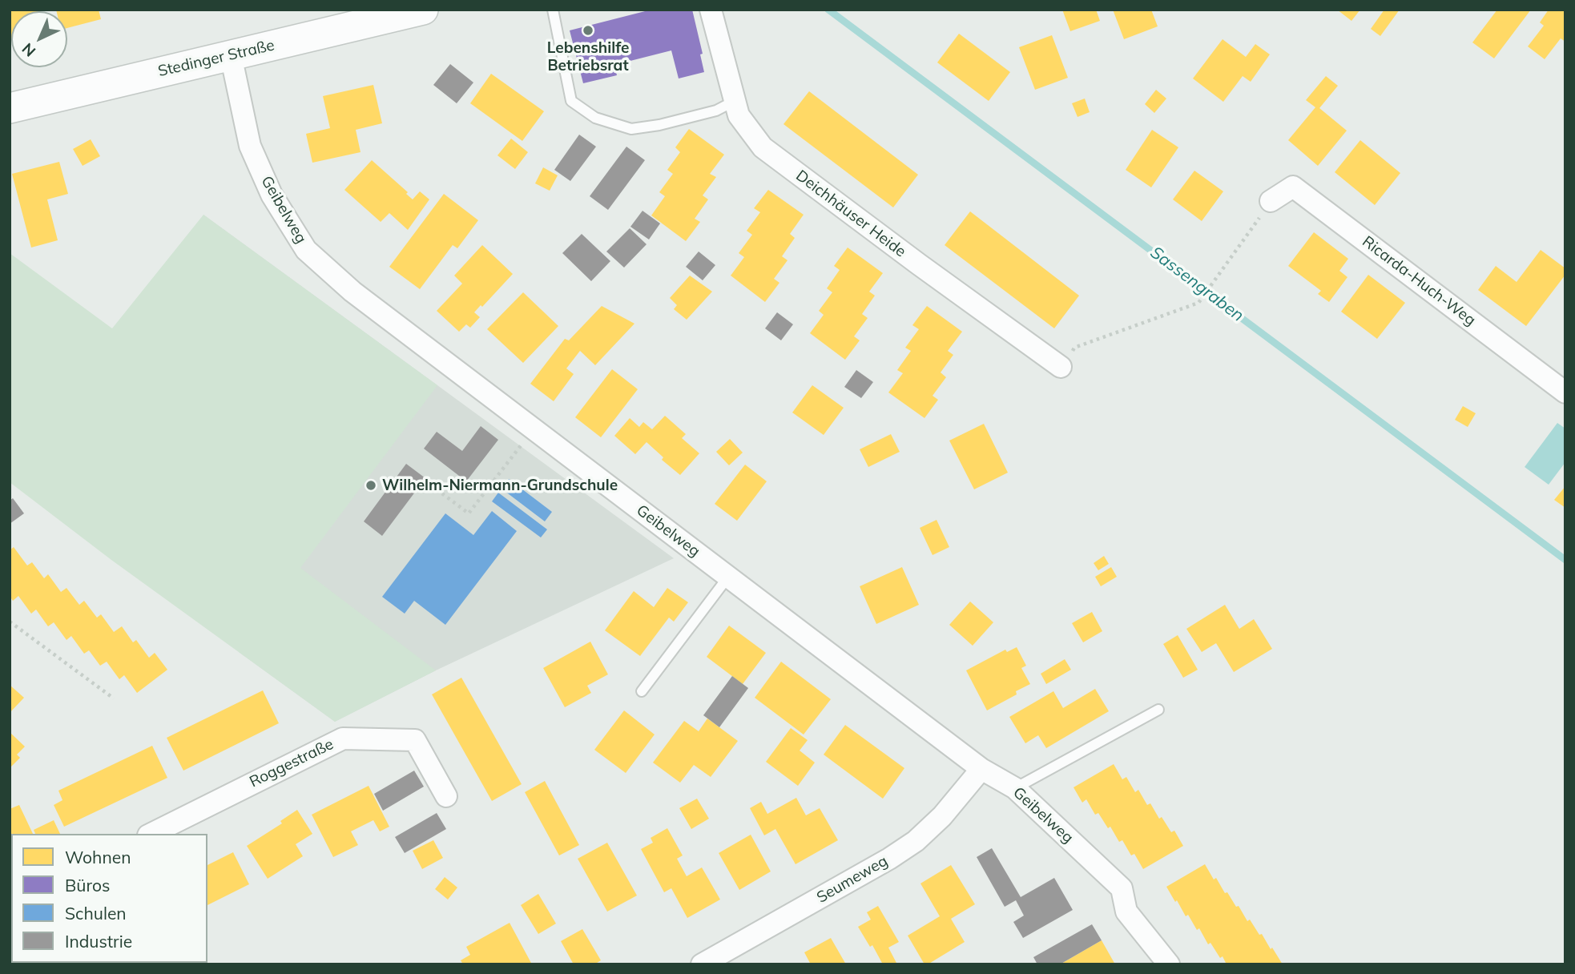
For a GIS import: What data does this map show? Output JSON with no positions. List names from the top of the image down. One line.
{"streets":{"main road":["Stedinger Straße"],"street":["Geibelweg","Deichhäuser Heide","Ricarda-Huch-Weg","Roggestraße","Seumeweg"]},"crossings":[["Stedinger Straße","Geibelweg"],["Geibelweg","Seumeweg"]],"water":["Sassengraben"],"places":["Lebenshilfe Betriebsrat","Wilhelm-Niermann-Grundschule"],"legend":["Wohnen","Büros","Schulen","Industrie"],"north":"bottom left"}
